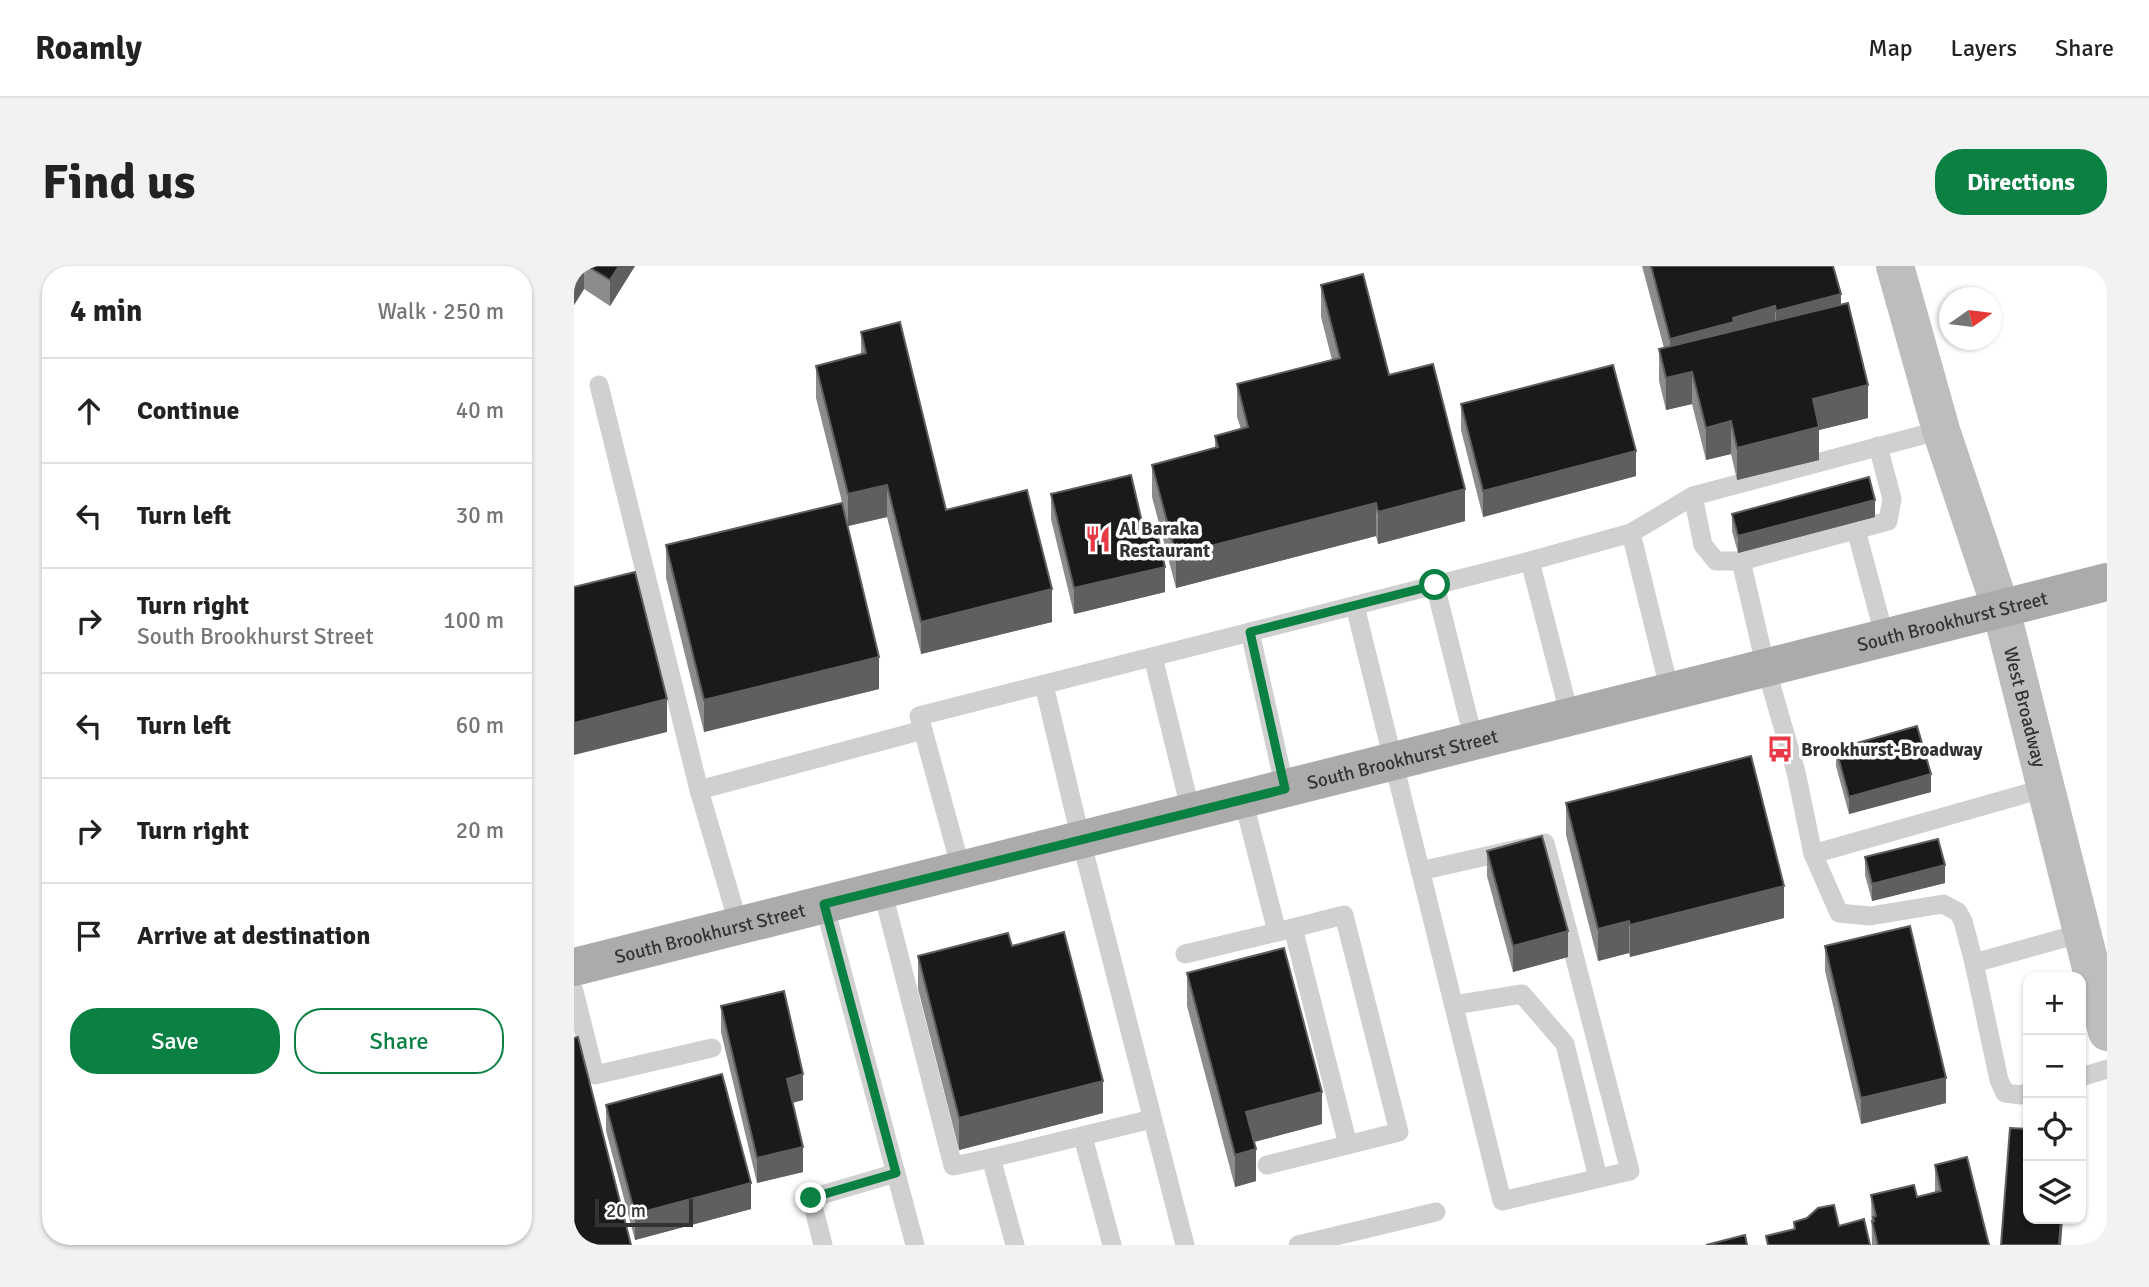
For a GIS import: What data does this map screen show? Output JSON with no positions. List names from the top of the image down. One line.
{"streets":{"main road":["South Brookhurst Street","West Broadway"]},"crossings":[["South Brookhurst Street","West Broadway"]],"places":{"restaurant":["Al Baraka Restaurant"],"bus stop":["Brookhurst-Broadway"]},"scale_bar":"20 m","north":"right","page":{"header":"Roamly","nav":["Map","Layers","Share"],"buttons":["Directions",["Save","Share"]],"title":"Find us","heading":["4 min","Walk · 250 m"],"list":[["Continue","40 m"],["Turn left","30 m"],["Turn right","South Brookhurst Street","100 m"],["Turn left","60 m"],["Turn right","20 m"],"Arrive at destination"],"map_buttons":["+","−"],"scale":"20 m"}}
